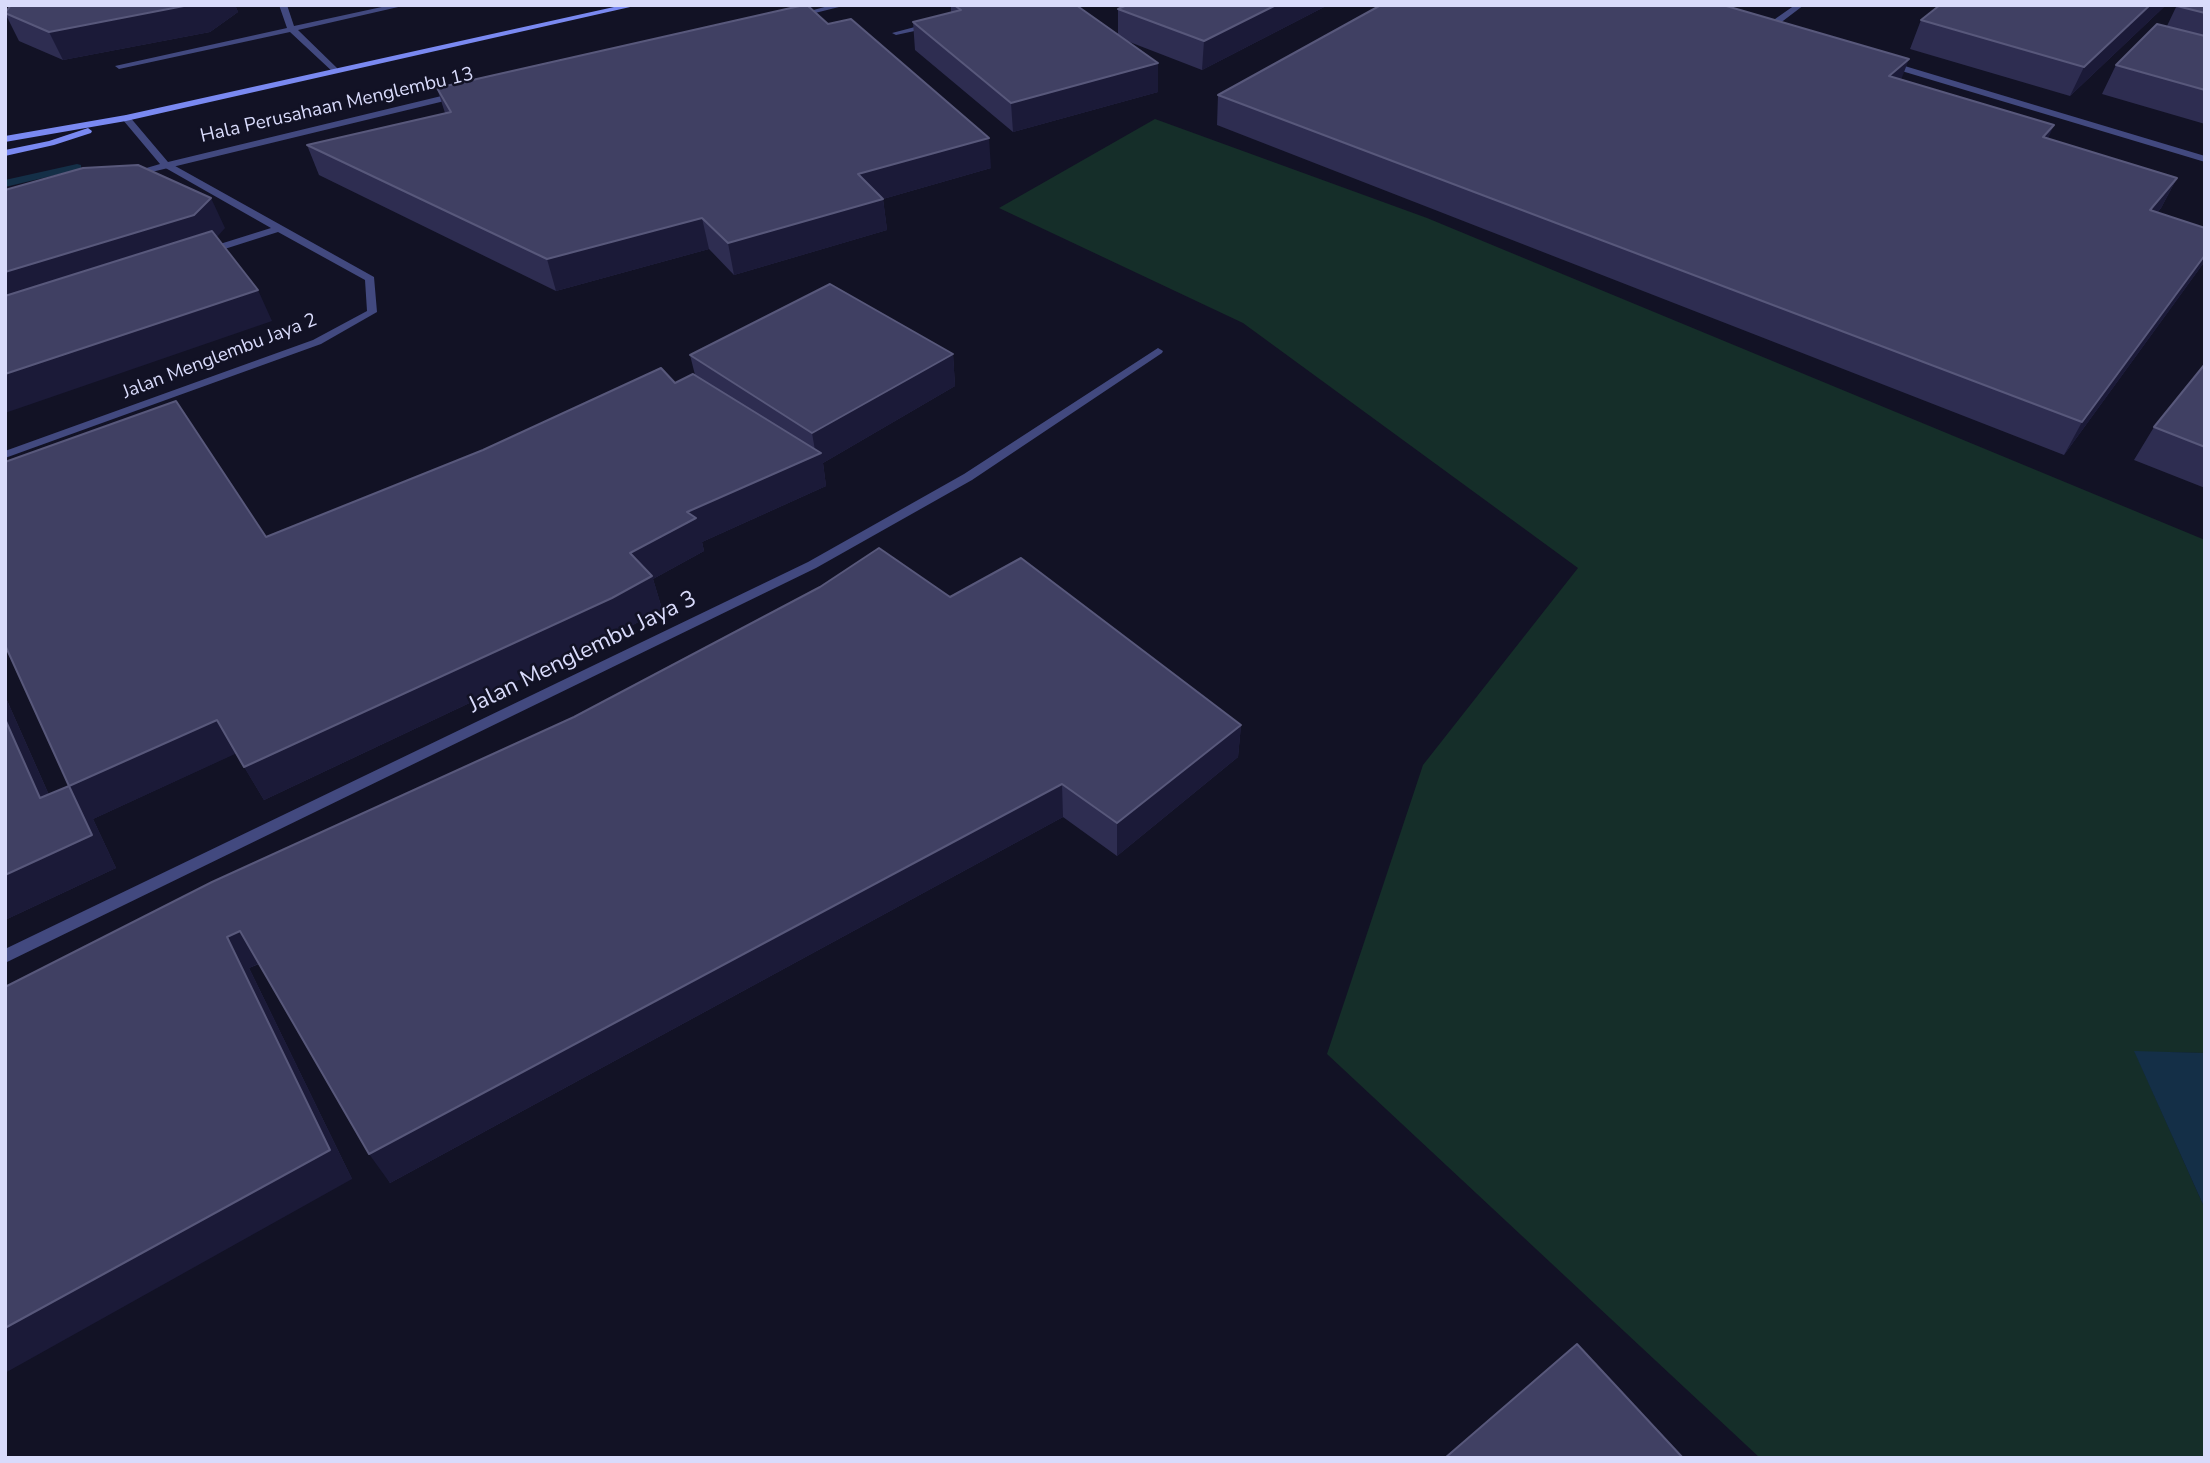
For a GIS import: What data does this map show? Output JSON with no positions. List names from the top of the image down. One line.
{"streets":{"street":["Hala Perusahaan Menglembu 13","Jalan Menglembu Jaya 2","Jalan Menglembu Jaya 3"]},"crossings":[["Hala Perusahaan Menglembu 13","Jalan Menglembu Jaya 2"]]}
